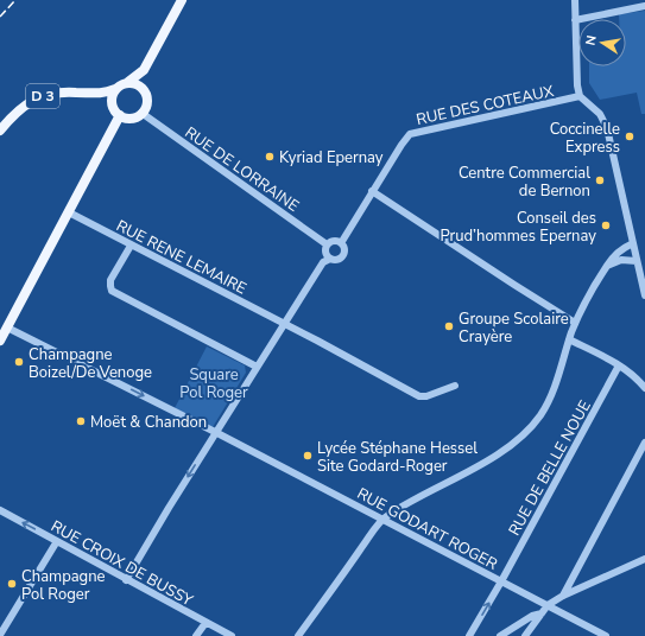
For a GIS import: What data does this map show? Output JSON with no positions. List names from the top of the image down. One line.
{"streets":{"main road":["D 3"],"street":["RUE DES COTEAUX","RUE DE LORRAINE","RUE RENE LEMAIRE","RUE DE BELLE NOUE","RUE GODART ROGER","RUE CROIX DE BUSSY"]},"crossings":[["D 3","RUE DE LORRAINE"],["RUE DES COTEAUX","RUE DE LORRAINE"],["RUE DE BELLE NOUE","RUE GODART ROGER"]],"parks":["Square Pol Roger"],"places":["Coccinelle Express","Kyriad Epernay","Centre Commercial de Bernon","Conseil des Prud’hommes Epernay","Groupe Scolaire Crayère","Champagne Boizel/De Venoge","Moёt & Chandon","Lycée Stéphane Hessel Site Godard-Roger","Champagne Pol Roger"],"north":"left"}
